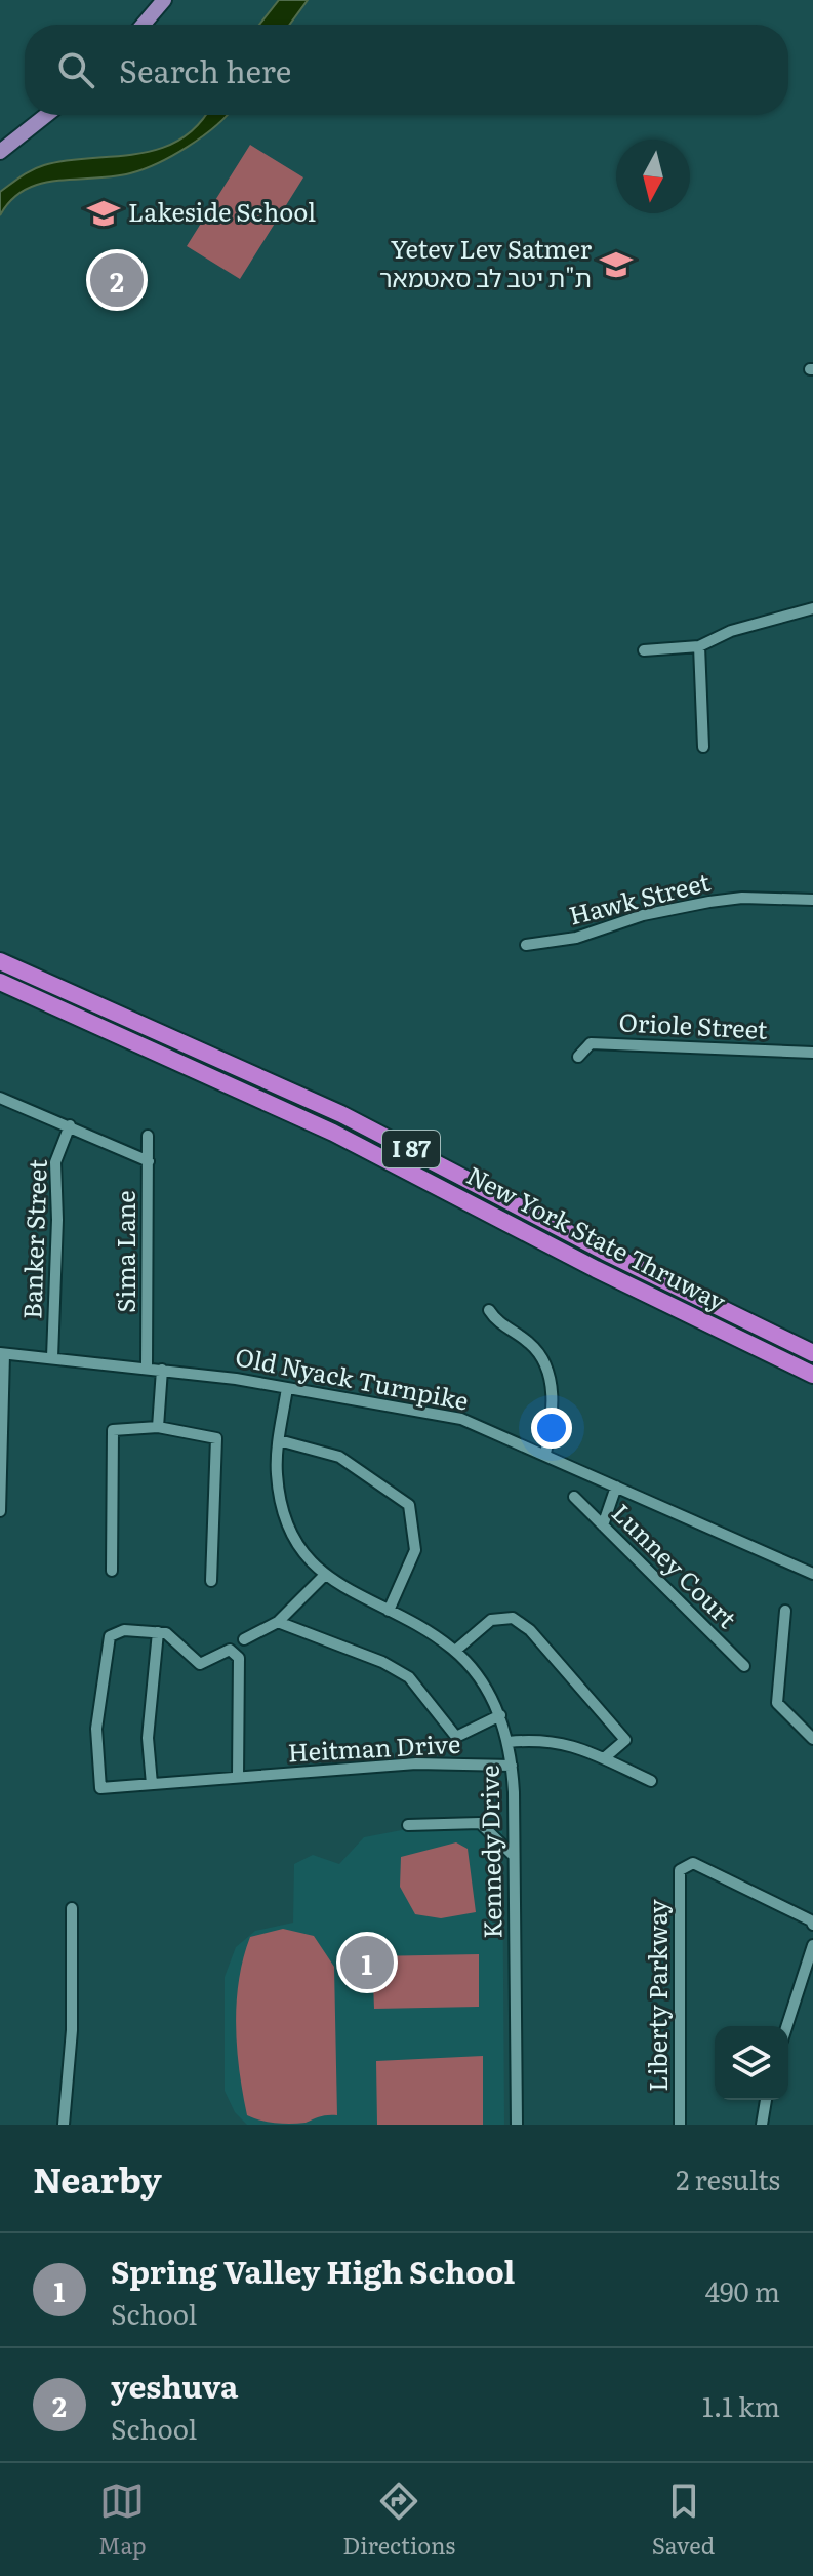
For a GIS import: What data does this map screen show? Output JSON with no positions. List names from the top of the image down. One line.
{"streets":{"highway":["I 87","New York State Thruway"],"street":["Hawk Street","Oriole Street","Banker Street","Sima Lane","Old Nyack Turnpike","Lunney Court","Heitman Drive","Kennedy Drive","Liberty Parkway"]},"crossings":[["Banker Street","Old Nyack Turnpike"],["Sima Lane","Old Nyack Turnpike"],["Old Nyack Turnpike","Kennedy Drive"],["Heitman Drive","Kennedy Drive"]],"places":{"school or university":["Lakeside School","Yetev Lev Satmer ת\"ת יטב לב סאטמאר"]},"north":"bottom","page":{"search":"Search here","pins":["2","1"],"heading":["Nearby","2 results"],"list":[{"mark":"1","name":"Spring Valley High School","note":"School","value":"490 m"},{"mark":"2","name":"yeshuva","note":"School","value":"1.1 km"}],"nav":["Map","Directions","Saved"]}}
